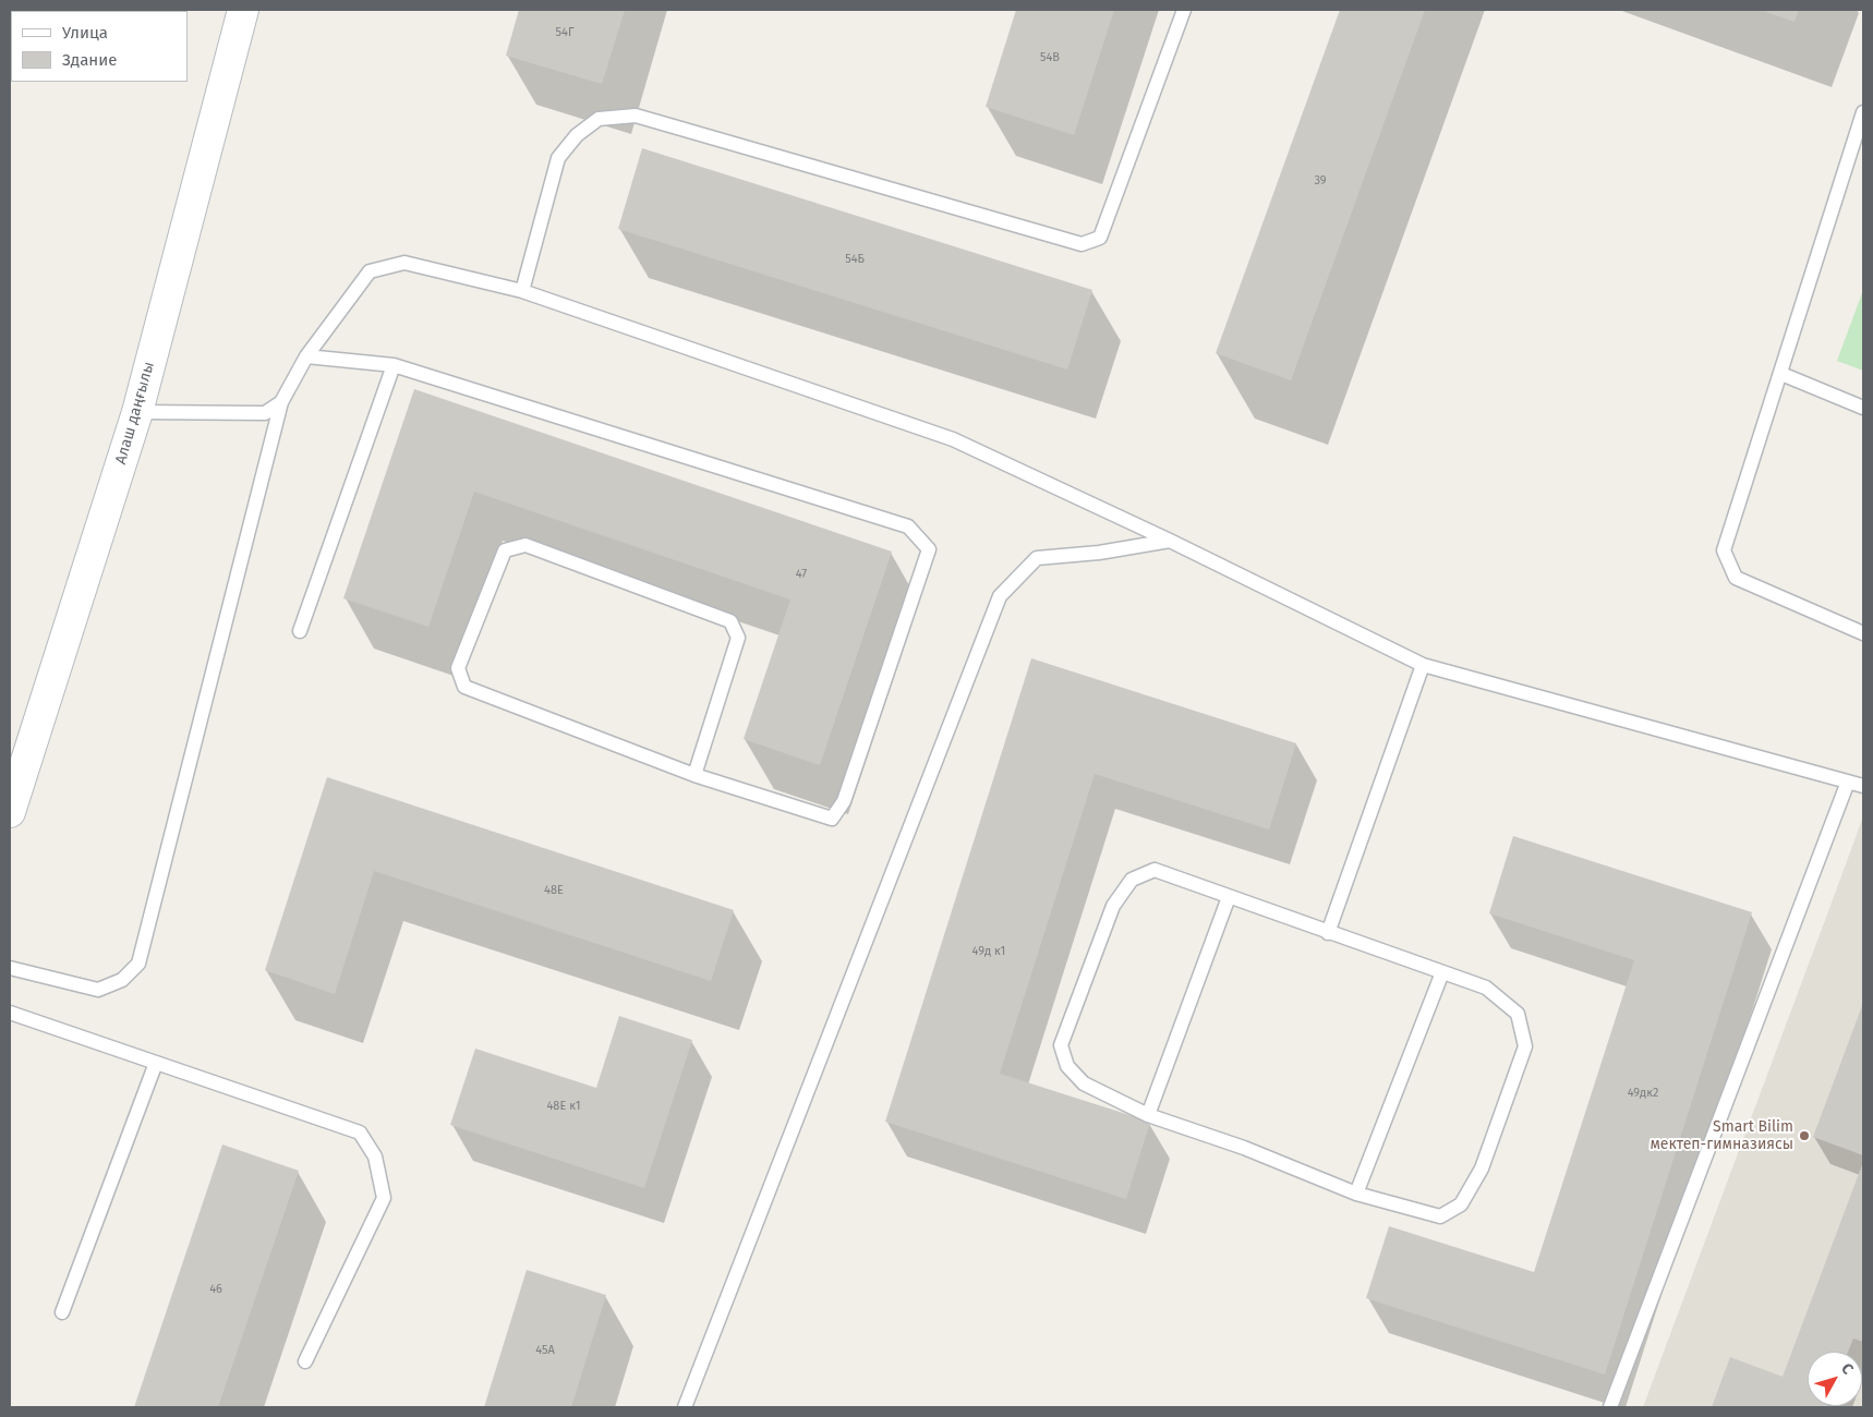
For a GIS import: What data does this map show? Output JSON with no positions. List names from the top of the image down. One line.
{"streets":{"main road":["Алаш даңғылы"]},"places":["Smart Bilim мектеп-гимназиясы"],"house_numbers":["54Г","54В","39","54Б","47","48Е","49д к1","49дк2","48Е к1","46","45А"],"legend":["Улица","Здание"],"north":"top right"}
